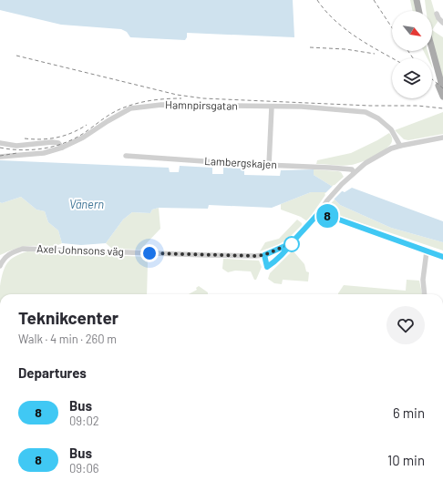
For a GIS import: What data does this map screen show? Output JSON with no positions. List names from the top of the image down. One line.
{"streets":{"street":["Hamnpirsgatan","Lambergskajen","Axel Johnsons väg"]},"crossings":[["Hamnpirsgatan","Axel Johnsons väg"],["Lambergskajen","Axel Johnsons väg"]],"water":["Vänern"],"lines":["bus line 8"],"north":"bottom right","page":{"on_map":"8","heading":[["Teknikcenter","Walk · 4 min · 260 m"],"Departures"],"list":[{"mark":"8","name":"Bus","note":"09:02","value":"6 min"},{"mark":"8","name":"Bus","note":"09:06","value":"10 min"}]}}
